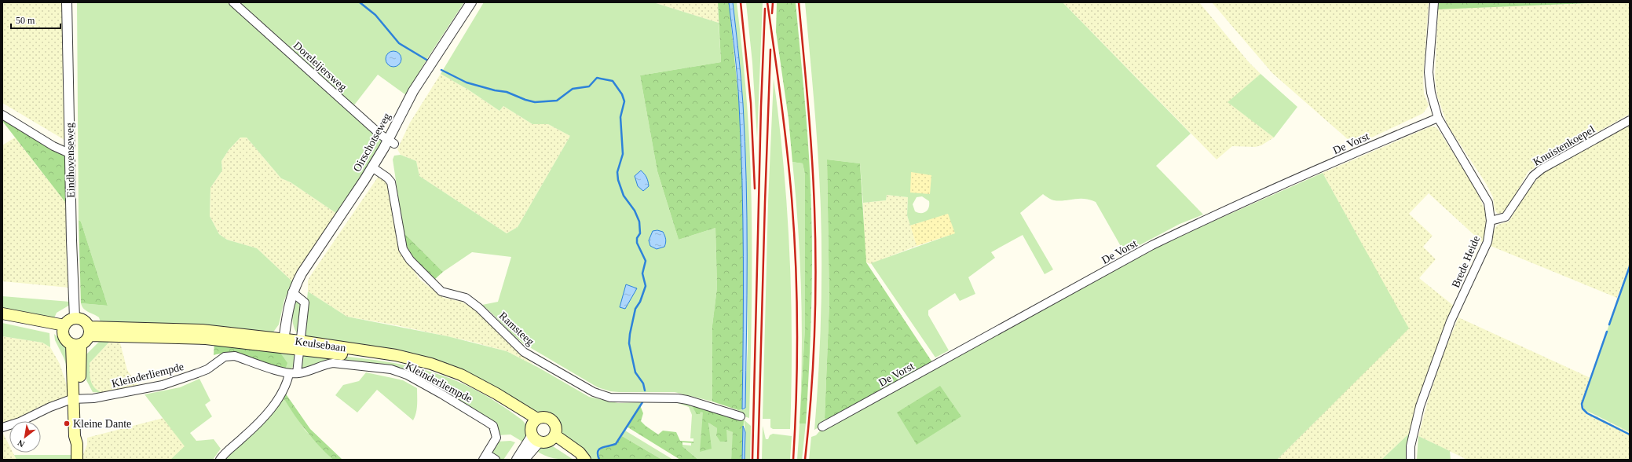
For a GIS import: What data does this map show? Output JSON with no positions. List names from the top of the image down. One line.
{"streets":{"main road":["Keulsebaan"],"street":["Doreleijersweg","Oirschotseweg","De Vorst","Knuistenkoepel","Eindhovenseweg","Brede Heide","Ramsteeg","Kleinderliempde"]},"crossings":[["Doreleijersweg","Oirschotseweg"],["Oirschotseweg","Ramsteeg"],["Oirschotseweg","Keulsebaan"],["De Vorst","Brede Heide"],["Knuistenkoepel","Brede Heide"],["Eindhovenseweg","Keulsebaan"]],"places":["Kleine Dante"],"scale_bar":"50 m","north":"bottom left"}
